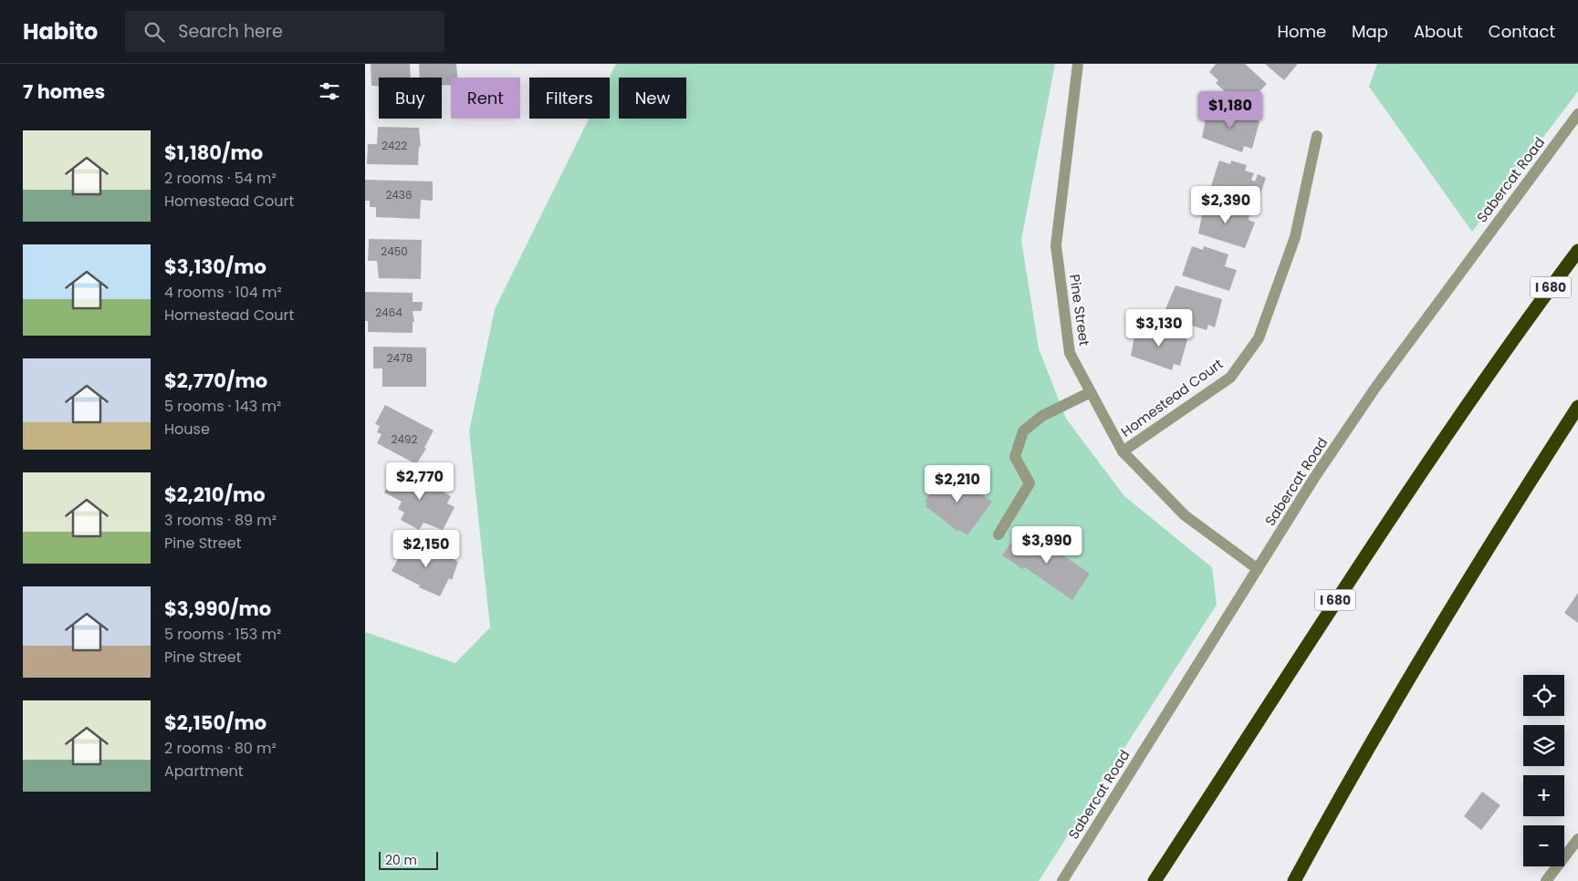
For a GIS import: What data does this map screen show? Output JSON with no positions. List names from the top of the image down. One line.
{"streets":{"highway":["I 680"],"street":["Sabercat Road","Pine Street","Homestead Court"]},"crossings":[["Sabercat Road","Pine Street"],["Pine Street","Homestead Court"]],"house_numbers":["2422","2436","2450","2464","2478","2492"],"scale_bar":"20 m","page":{"header":"Habito","search":"Search here","nav":["Home","Map","About","Contact"],"heading":"7 homes","chip":["Buy","Rent","Filters","New"],"price":["$1,180","$2,390","$3,130","$2,770","$2,210","$3,990","$2,150"],"list":[{"name":"$1,180/mo","note":"2 rooms · 54 m² · Homestead Court"},{"name":"$3,130/mo","note":"4 rooms · 104 m² · Homestead Court"},{"name":"$2,770/mo","note":"5 rooms · 143 m² · House"},{"name":"$2,210/mo","note":"3 rooms · 89 m² · Pine Street"},{"name":"$3,990/mo","note":"5 rooms · 153 m² · Pine Street"},{"name":"$2,150/mo","note":"2 rooms · 80 m² · Apartment"}],"map_buttons":["+","−"],"scale":"20 m"}}
